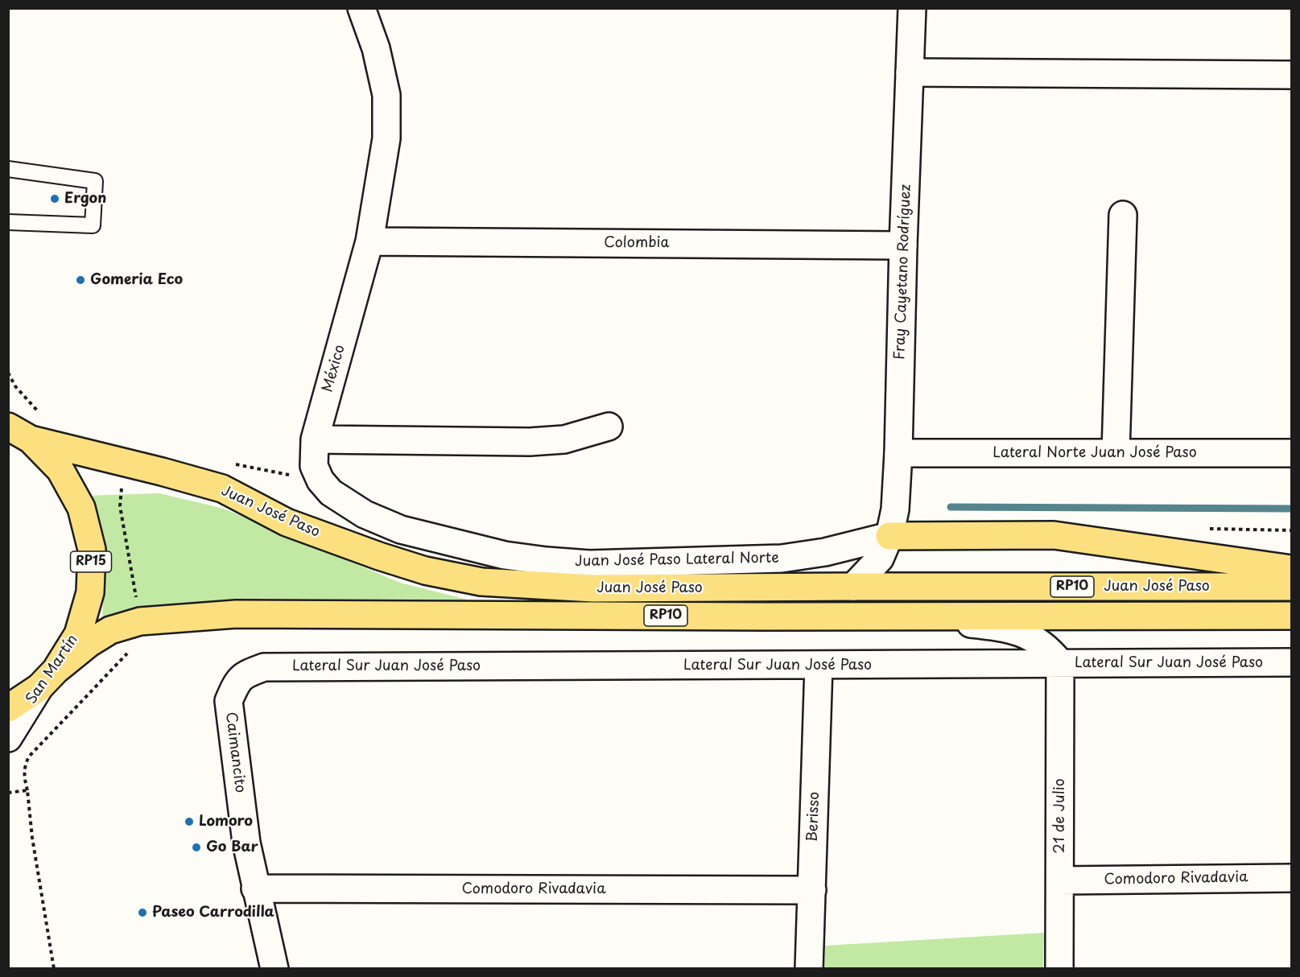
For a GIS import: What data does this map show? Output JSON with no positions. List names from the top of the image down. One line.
{"streets":{"highway":["Juan José Paso","RP15","RP10","San Martín"],"street":["Colombia","Fray Cayetano Rodríguez","México","Lateral Norte Juan José Paso","Juan José Paso Lateral Norte","Lateral Sur Juan José Paso","Caimancito","21 de Julio","Berisso","Comodoro Rivadavia"]},"crossings":[["Colombia","Fray Cayetano Rodríguez"],["Colombia","México"],["Fray Cayetano Rodríguez","Lateral Norte Juan José Paso"],["Fray Cayetano Rodríguez","Juan José Paso"],["Fray Cayetano Rodríguez","Juan José Paso Lateral Norte"],["Juan José Paso","San Martín"],["Lateral Sur Juan José Paso","Caimancito"],["Lateral Sur Juan José Paso","21 de Julio"],["Lateral Sur Juan José Paso","Berisso"],["Caimancito","Comodoro Rivadavia"],["21 de Julio","Comodoro Rivadavia"],["Berisso","Comodoro Rivadavia"]],"places":["Ergon","Gomeria Eco","Lomoro","Go Bar","Paseo Carrodilla"]}
